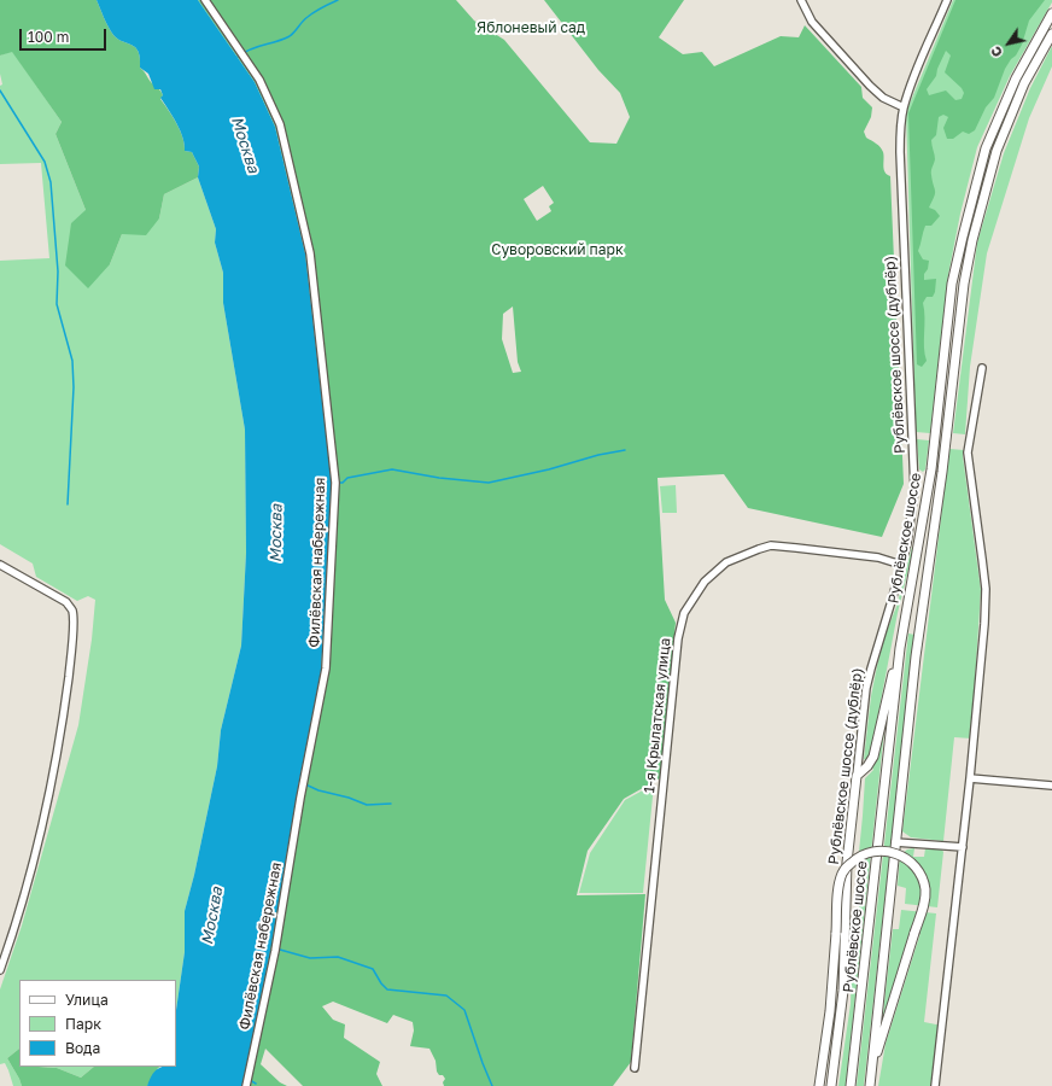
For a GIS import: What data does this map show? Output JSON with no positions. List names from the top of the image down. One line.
{"streets":{"main road":["Рублёвское шоссе (дублёр)","Рублёвское шоссе"],"street":["Филёвская набережная","1-я Крылатская улица"]},"crossings":[["Рублёвское шоссе (дублёр)","1-я Крылатская улица"]],"water":["Москва"],"parks":["Яблоневый сад","Суворовский парк"],"legend":["Улица","Парк","Вода"],"scale_bar":"100 m","north":"bottom left"}
